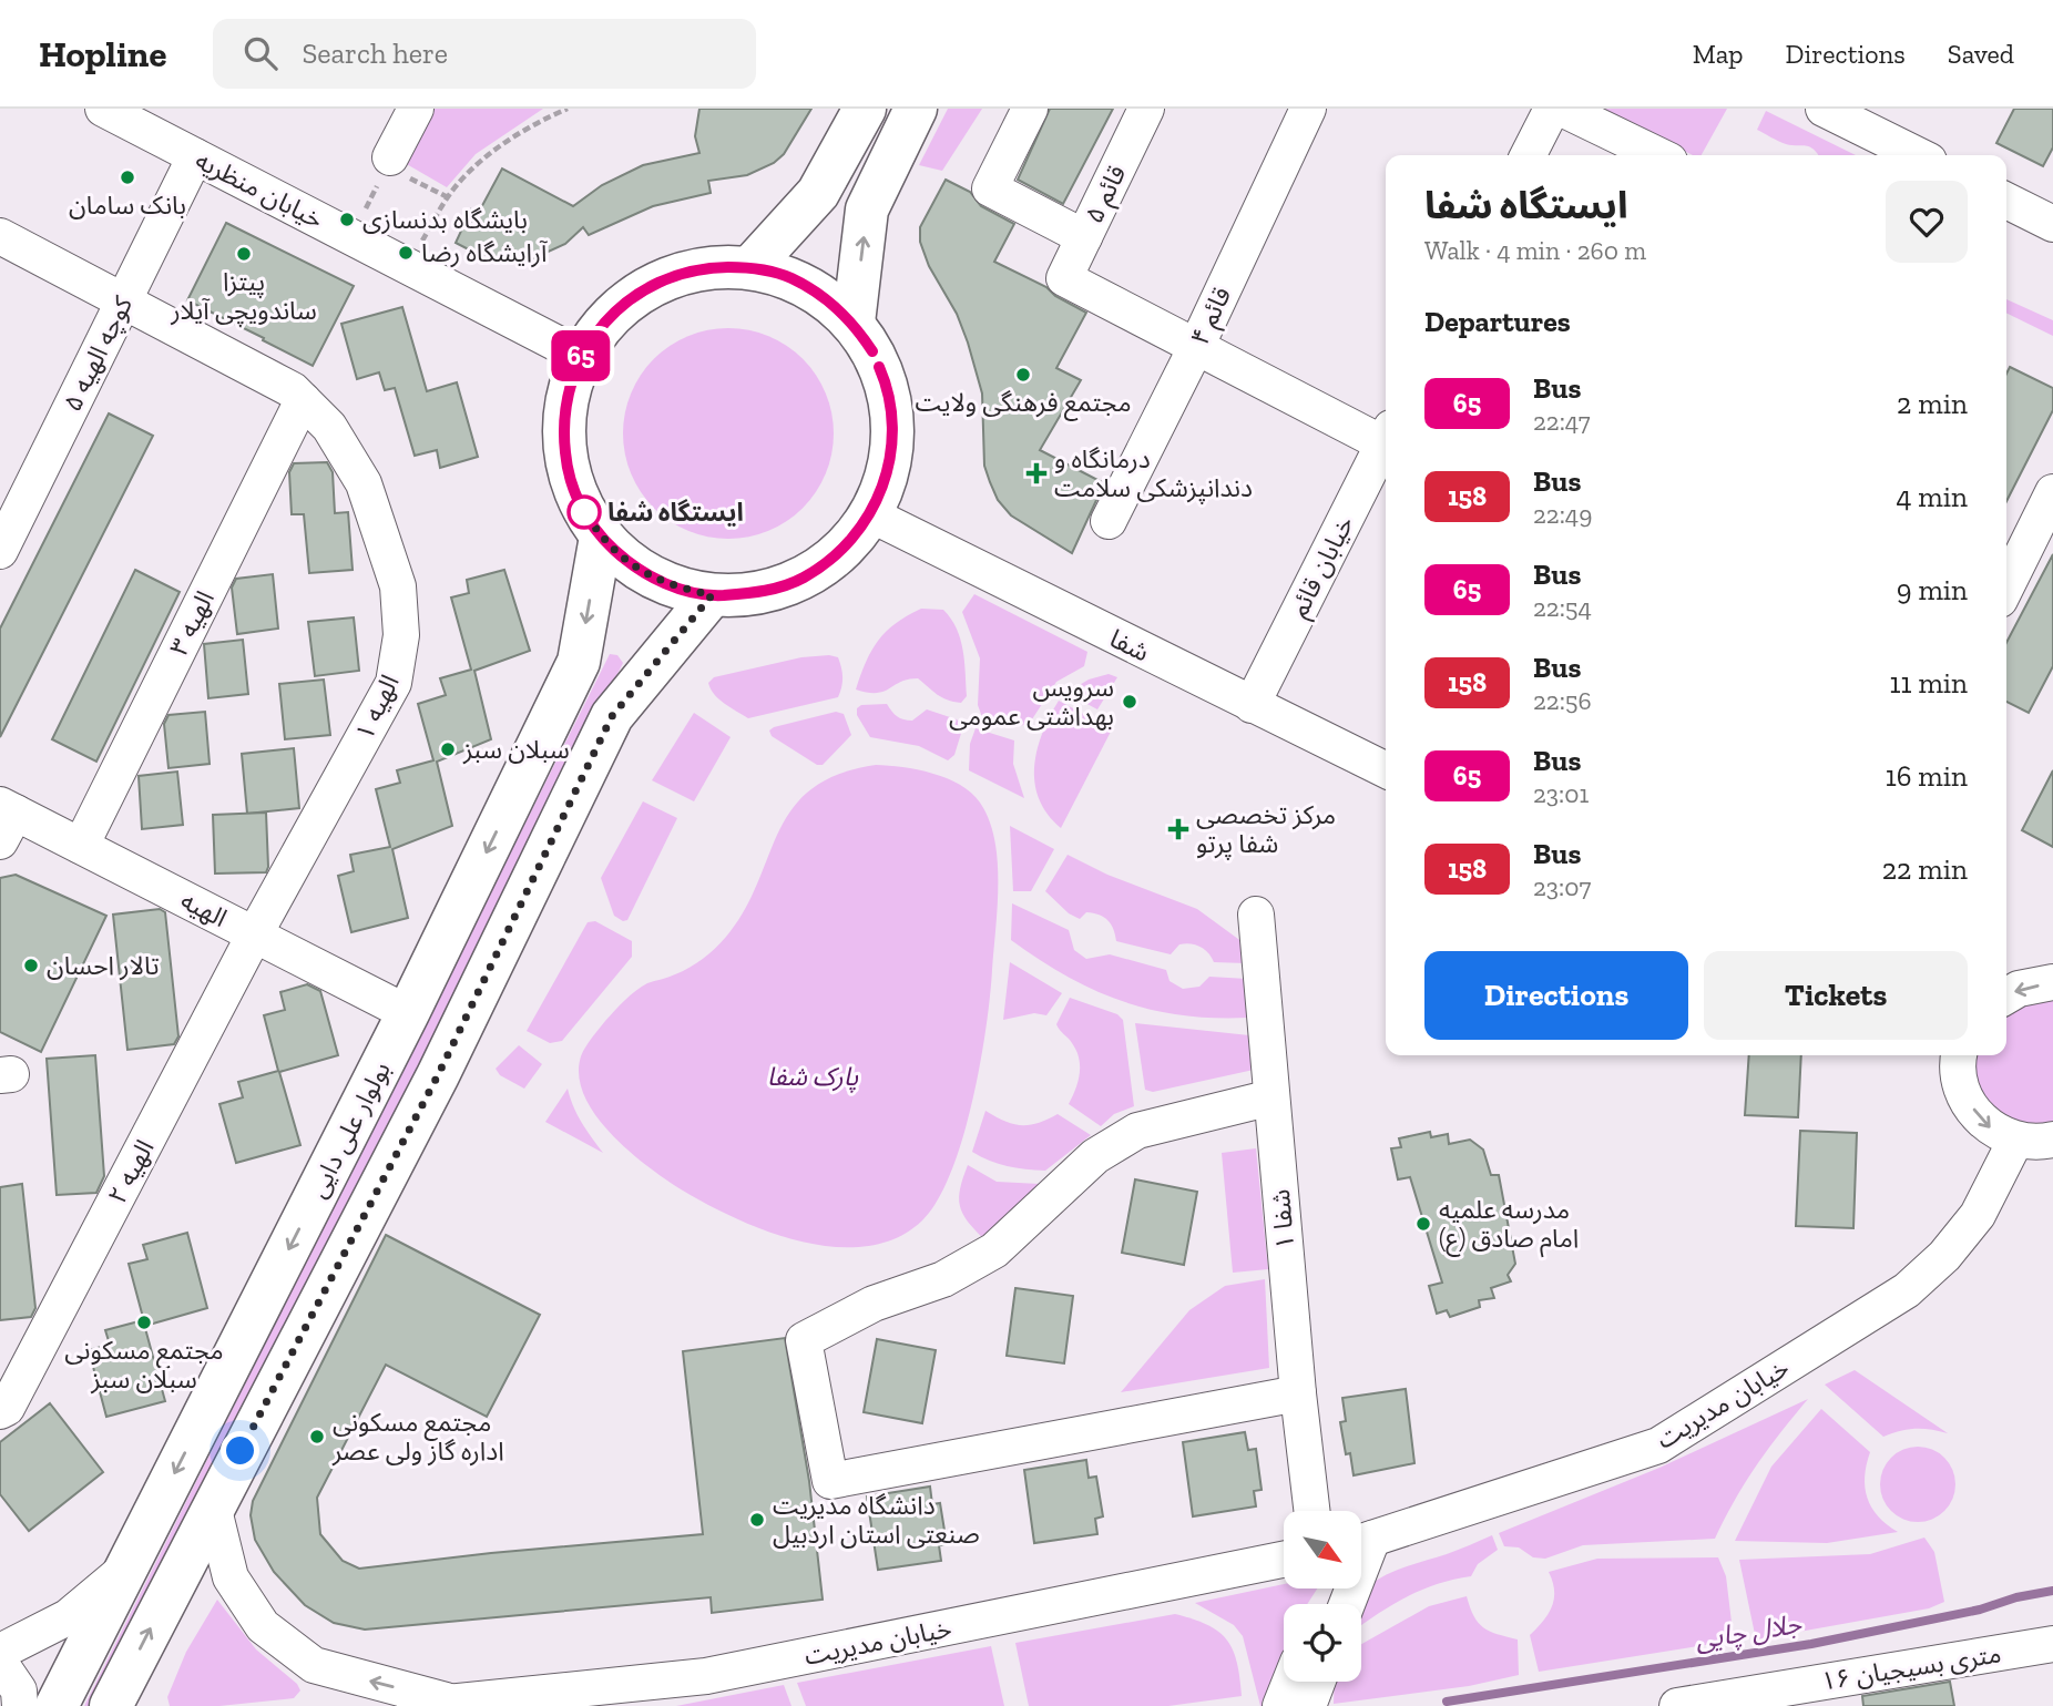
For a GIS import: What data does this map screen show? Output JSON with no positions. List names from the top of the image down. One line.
{"streets":{"main road":["بولوار علی دایی"],"street":["خیابان منظریه","قائم ۵","قائم ۴","کوچه الهیه ۵","خیابان قائم","الهیه ۳","شفا","الهیه ۱","الهیه","الهیه ۲","شفا ۱","خیابان مدیریت","۱۶ متری بسیجیان"]},"crossings":[["خیابان منظریه","کوچه الهیه ۵"],["قائم ۵","قائم ۴"],["کوچه الهیه ۵","الهیه ۱"],["خیابان قائم","شفا"],["الهیه ۳","الهیه ۱"],["الهیه ۳","الهیه"],["الهیه ۱","الهیه"],["الهیه ۱","الهیه ۲"],["الهیه","بولوار علی دایی"],["الهیه","الهیه ۲"],["بولوار علی دایی","خیابان مدیریت"]],"water":["جلال چایی"],"parks":["پارک شفا"],"places":{"other":["بانک سامان","بایشگاه بدنسازی","آرایشگاه رضا","پیتزا ساندویچی آیلار","مجتمع فرهنگی ولایت","ایستگاه شفا","سرویس بهداشتی عمومی","سبلان سبز","تالار احسان","مدرسه علمیه امام صادق (ع)","مجتمع مسکونی سبلان سبز","مجتمع مسکونی اداره گاز ولی عصر","دانشگاه مدیریت صنعتی استان اردبیل"],"health":["درمانگاه و دندانپزشکی سلامت","مرکز تخصصی شفا پرتو"]},"lines":["bus line 65"],"north":"bottom right","page":{"header":"Hopline","search":"Search here","nav":["Map","Directions","Saved"],"on_map":"65","heading":[["ایستگاه شفا","Walk · 4 min · 260 m"],"Departures"],"list":[{"mark":"65","name":"Bus","note":"22:47","value":"2 min"},{"mark":"158","name":"Bus","note":"22:49","value":"4 min"},{"mark":"65","name":"Bus","note":"22:54","value":"9 min"},{"mark":"158","name":"Bus","note":"22:56","value":"11 min"},{"mark":"65","name":"Bus","note":"23:01","value":"16 min"},{"mark":"158","name":"Bus","note":"23:07","value":"22 min"}],"buttons":["Directions","Tickets"]}}
